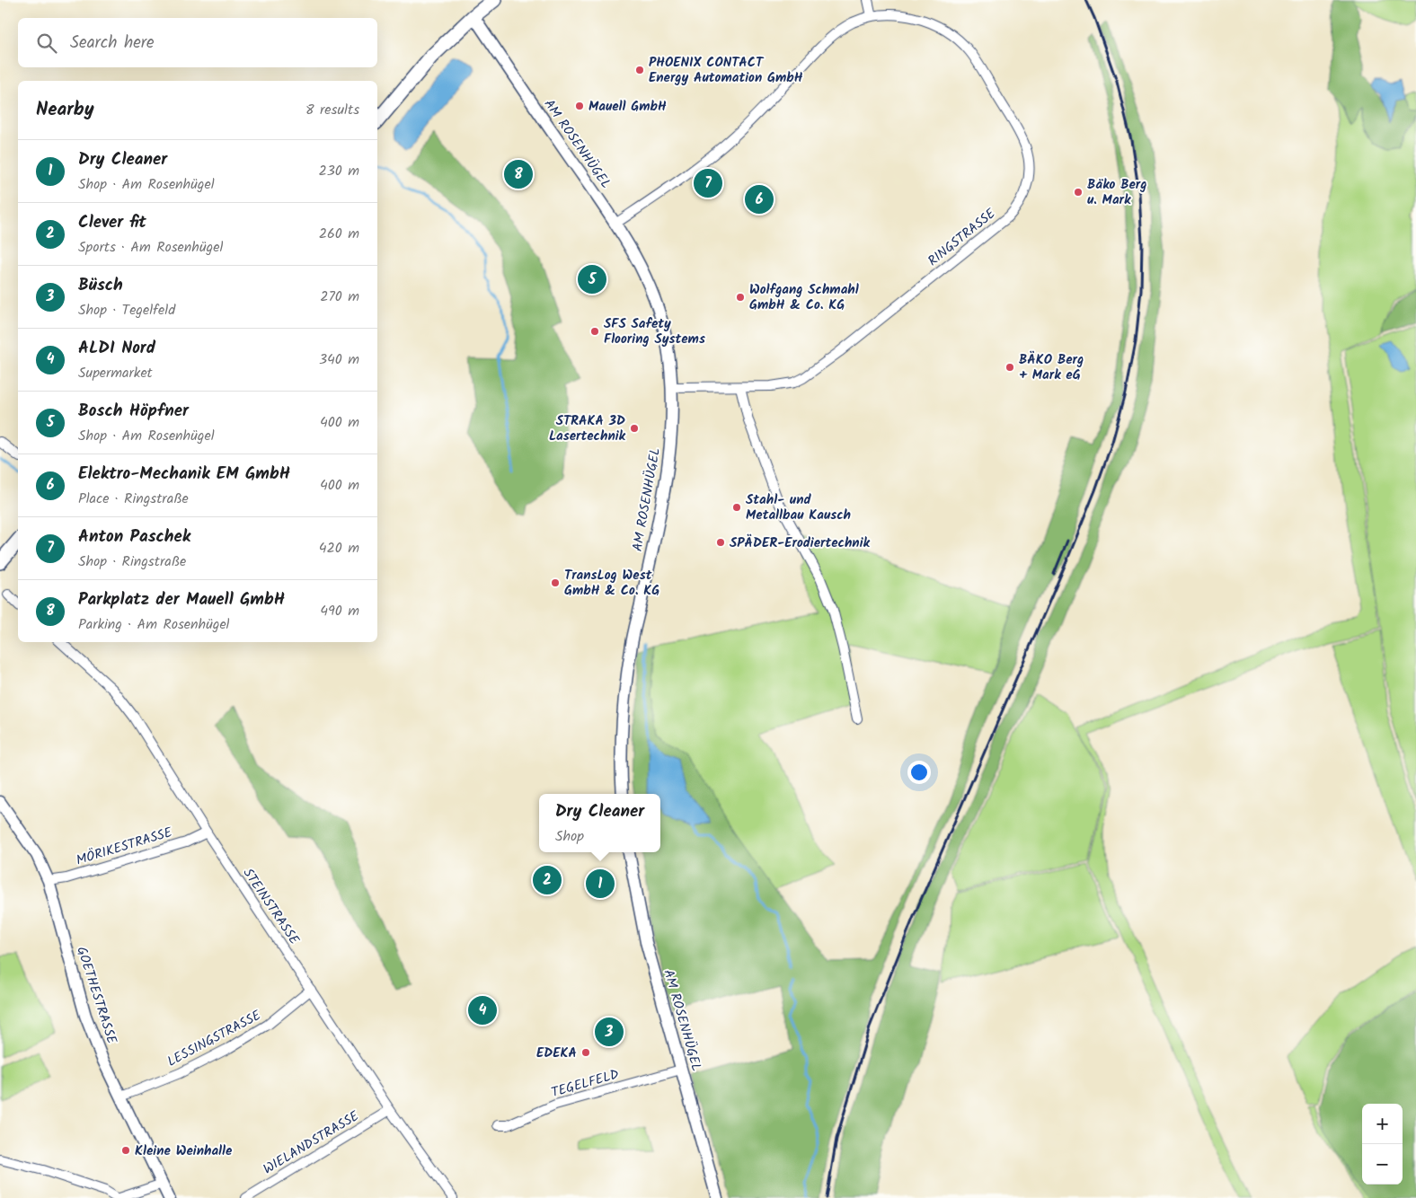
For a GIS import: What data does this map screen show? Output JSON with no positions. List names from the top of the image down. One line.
{"streets":{"street":["AM ROSENHÜGEL","RINGSTRASSE","MÖRIKESTRASSE","STEINSTRASSE","GOETHESTRASSE","LESSINGSTRASSE","TEGELFELD","WIELANDSTRASSE"]},"crossings":[["AM ROSENHÜGEL","RINGSTRASSE"],["AM ROSENHÜGEL","TEGELFELD"],["MÖRIKESTRASSE","STEINSTRASSE"],["MÖRIKESTRASSE","GOETHESTRASSE"],["STEINSTRASSE","LESSINGSTRASSE"],["STEINSTRASSE","WIELANDSTRASSE"],["GOETHESTRASSE","LESSINGSTRASSE"]],"places":["PHOENIX CONTACT Energy Automation GmbH","Mauell GmbH","Bäko Berg u. Mark","Wolfgang Schmahl GmbH & Co. KG","SFS Safety Flooring Systems","BÄKO Berg + Mark eG","STRAKA 3D Lasertechnik","Stahl- und Metallbau Kausch","SPÄDER-Erodiertechnik","TransLog West GmbH & Co. KG","EDEKA","Kleine Weinhalle"],"page":{"search":"Search here","heading":["Nearby","8 results"],"list":[{"mark":"1","name":"Dry Cleaner","note":"Shop · Am Rosenhügel","value":"230 m"},{"mark":"2","name":"Clever fit","note":"Sports · Am Rosenhügel","value":"260 m"},{"mark":"3","name":"Büsch","note":"Shop · Tegelfeld","value":"270 m"},{"mark":"4","name":"ALDI Nord","note":"Supermarket","value":"340 m"},{"mark":"5","name":"Bosch Höpfner","note":"Shop · Am Rosenhügel","value":"400 m"},{"mark":"6","name":"Elektro-Mechanik EM GmbH","note":"Place · Ringstraße","value":"400 m"},{"mark":"7","name":"Anton Paschek","note":"Shop · Ringstraße","value":"420 m"},{"mark":"8","name":"Parkplatz der Mauell GmbH","note":"Parking · Am Rosenhügel","value":"490 m"}],"pins":["8","7","6","5","2","1","4","3"],"popup":["Dry Cleaner","Shop"],"map_buttons":["+","−"]}}
